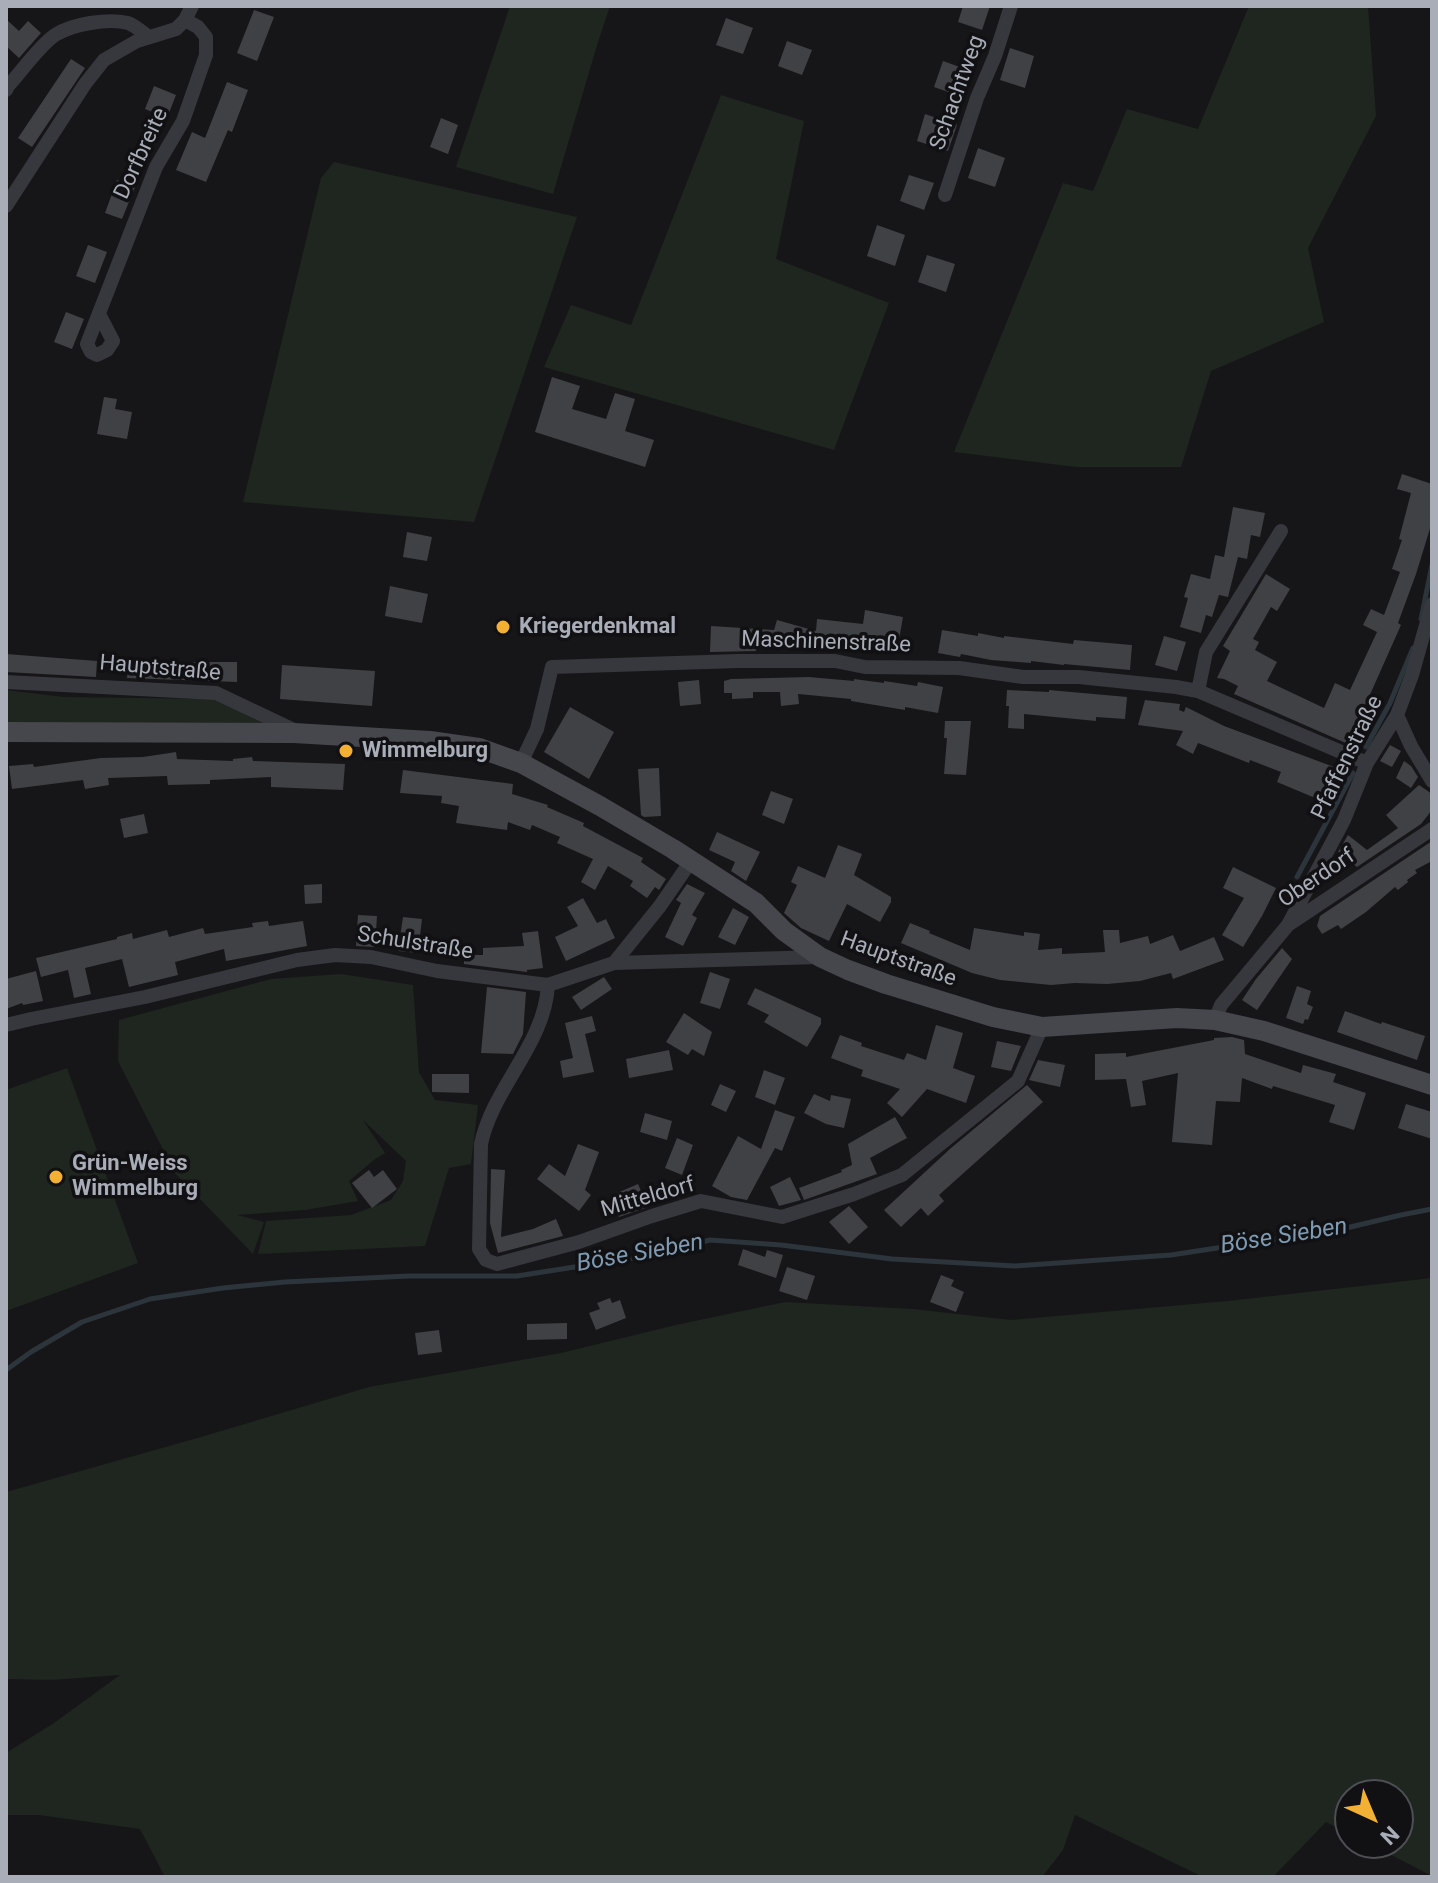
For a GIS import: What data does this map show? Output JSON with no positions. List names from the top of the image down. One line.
{"streets":{"main road":["Hauptstraße"],"street":["Schachtweg","Dorfbreite","Maschinenstraße","Pfaffenstraße","Oberdorf","Schulstraße","Mitteldorf"]},"crossings":[["Maschinenstraße","Hauptstraße"],["Maschinenstraße","Pfaffenstraße"],["Hauptstraße","Oberdorf"],["Hauptstraße","Schulstraße"],["Hauptstraße","Mitteldorf"],["Pfaffenstraße","Oberdorf"],["Schulstraße","Mitteldorf"]],"water":["Böse Sieben"],"places":["Kriegerdenkmal","Wimmelburg","Grün-Weiss Wimmelburg"],"north":"bottom right"}
